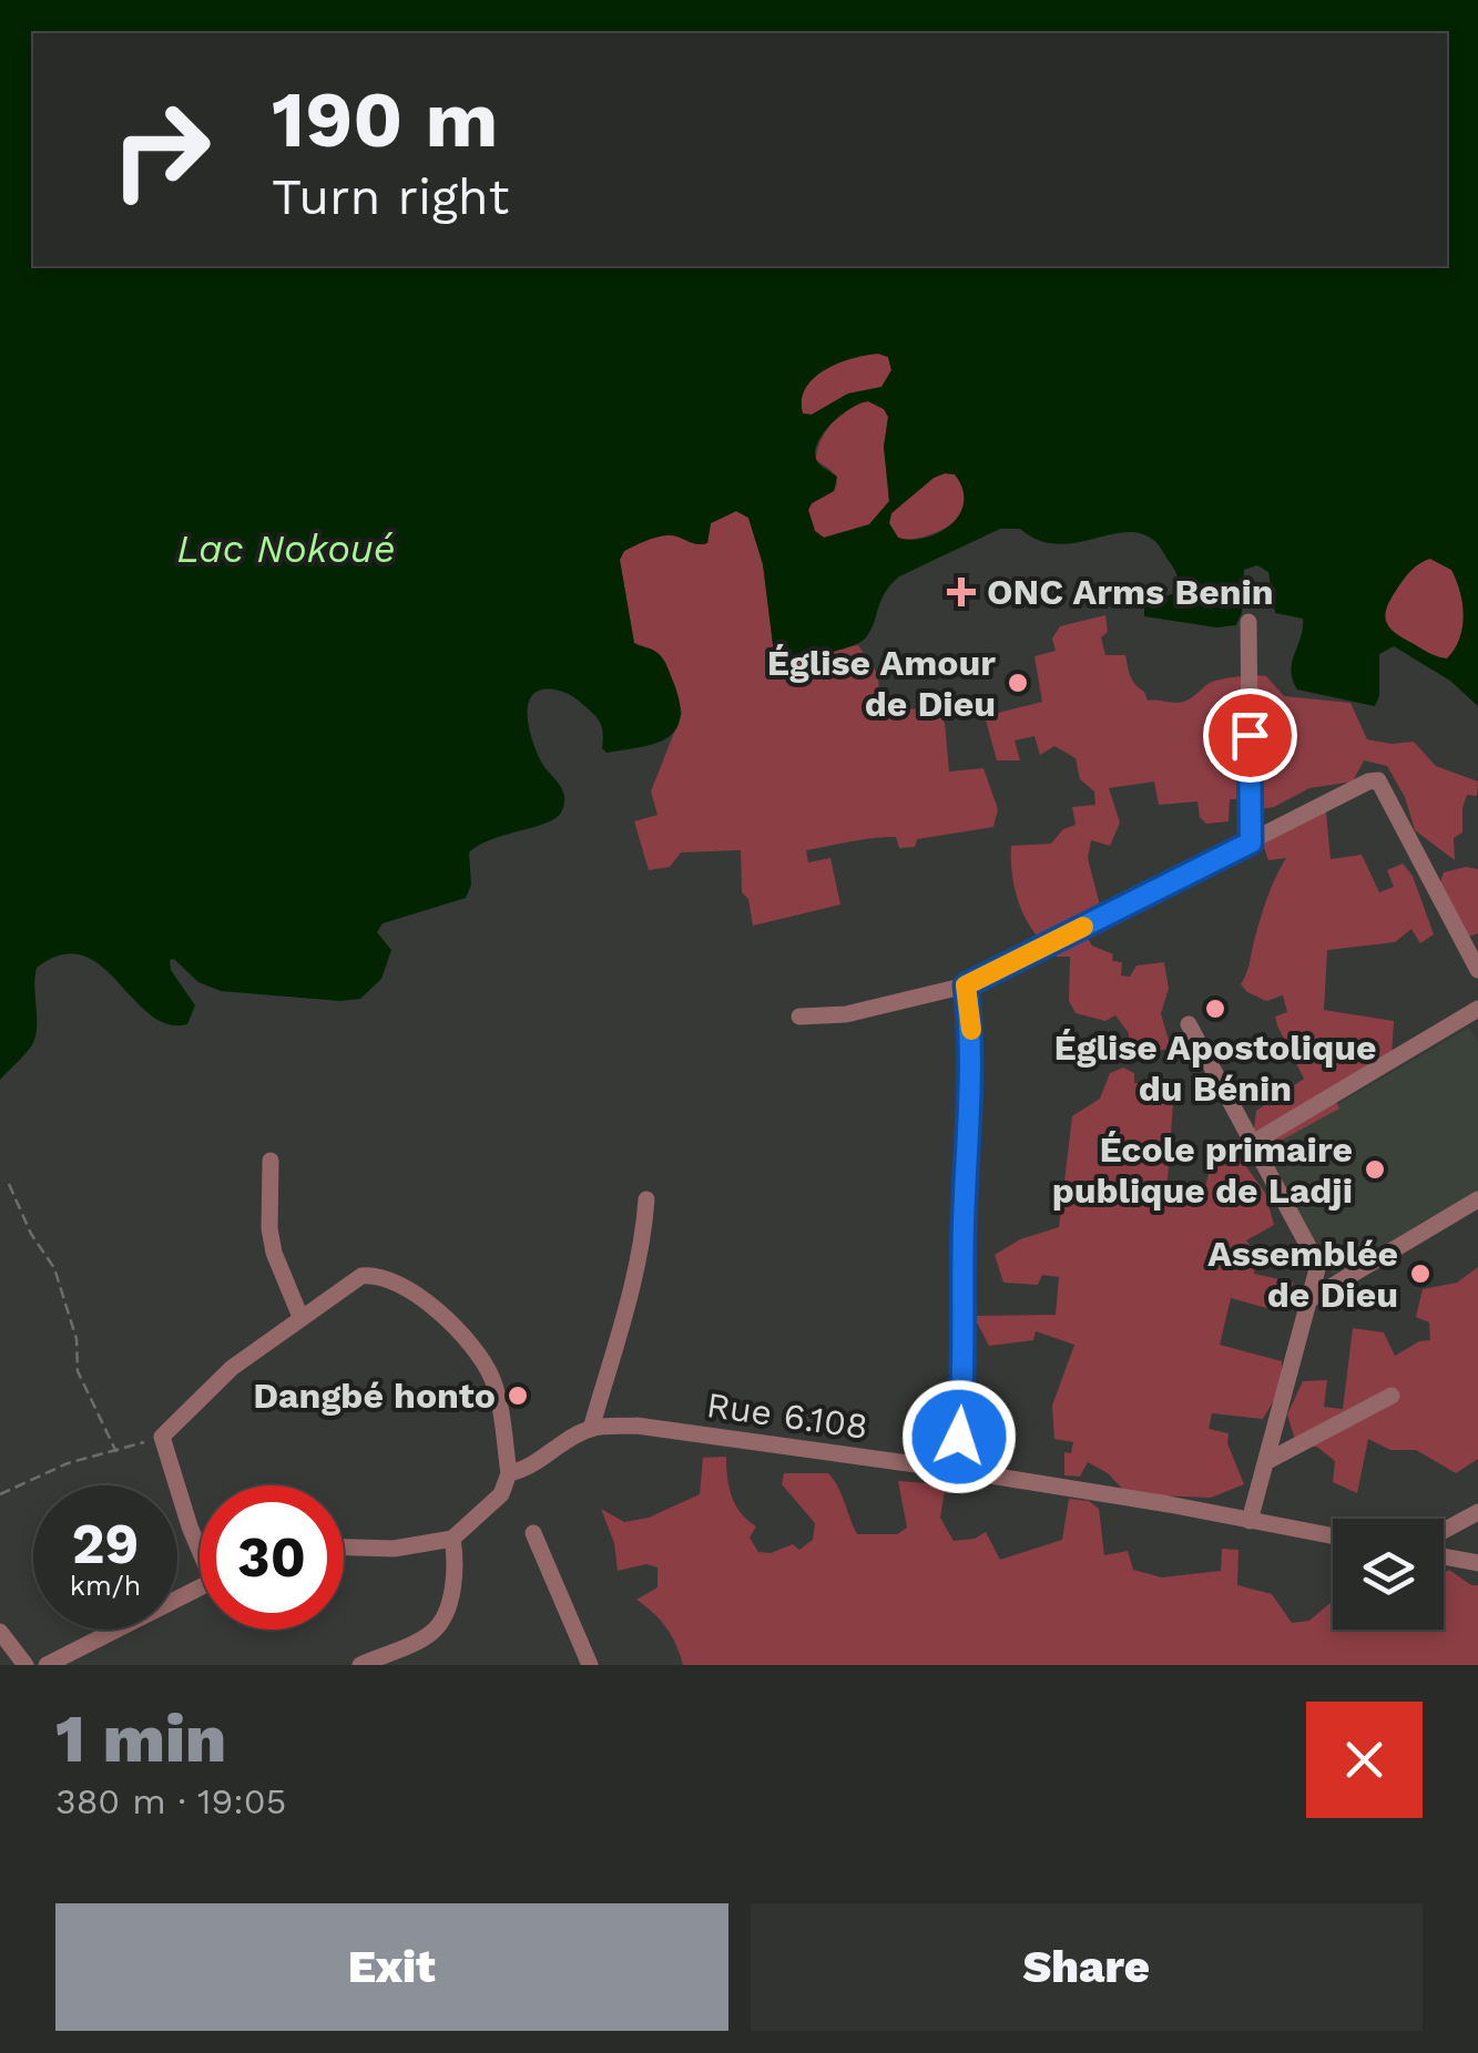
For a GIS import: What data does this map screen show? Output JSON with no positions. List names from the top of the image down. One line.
{"streets":{"street":["Rue 6.108"]},"water":["Lac Nokoué"],"places":{"health":["ONC Arms Benin"],"other":["Église Amour de Dieu","Église Apostolique du Bénin","École primaire publique de Ladji","Assemblée de Dieu","Dangbé honto"]},"page":{"turn":["190 m","Turn right"],"speed":"29 km/h","limit":"30","heading":["1 min","380 m · 19:05"],"buttons":["Exit","Share"]}}
